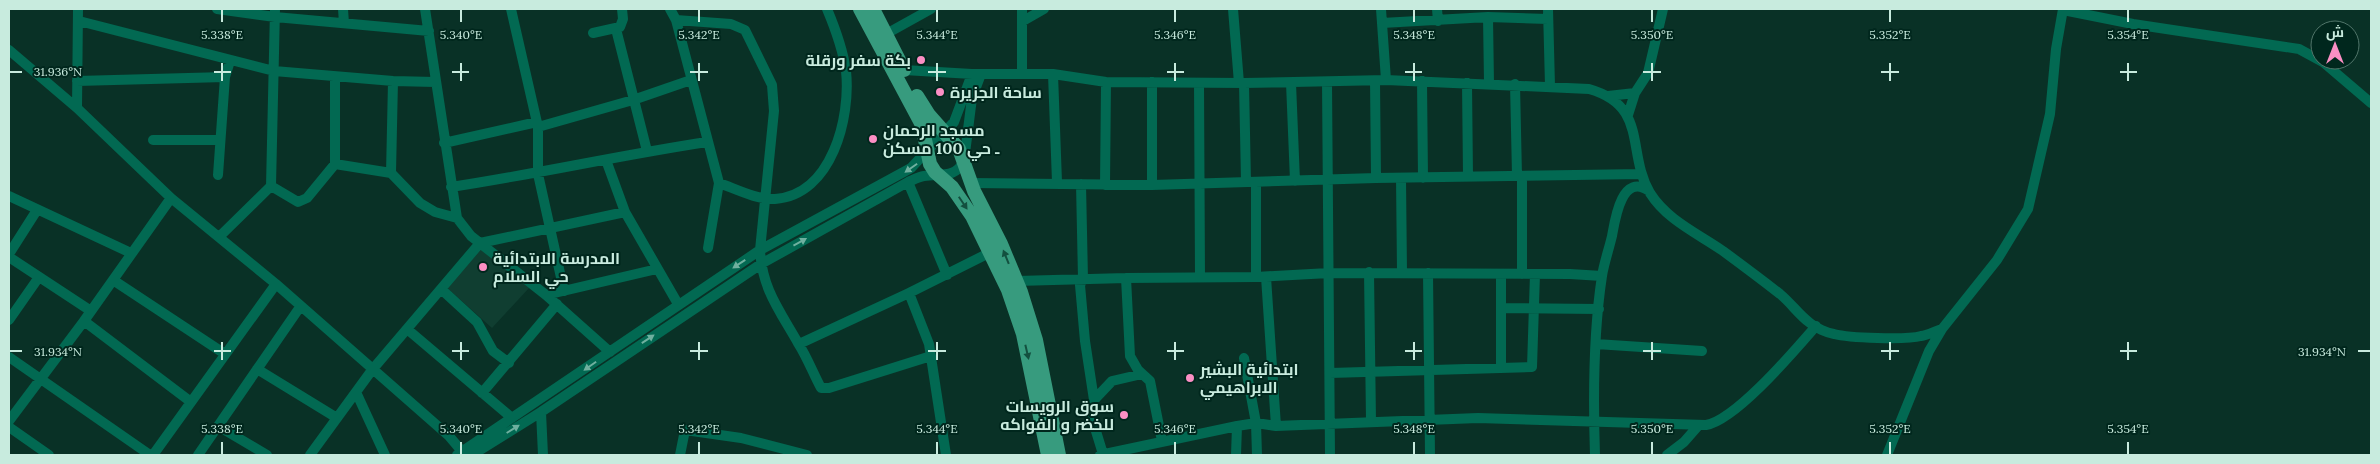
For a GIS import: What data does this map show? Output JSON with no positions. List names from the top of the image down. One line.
{"places":["بكة سفر ورقلة","ساحة الجزيرة","مسجد الرحمان ـ حي 100 مسكن","المدرسة الابتدائية حي السلام","ابتدائية البشير الابراهيمي","سوق الرويسات للخضر و الفواكه"],"north":"top","coordinates":["5.338°E","5.340°E","5.342°E","5.344°E","5.346°E","5.348°E","5.350°E","5.352°E","5.354°E","31.936°N","31.934°N"]}
